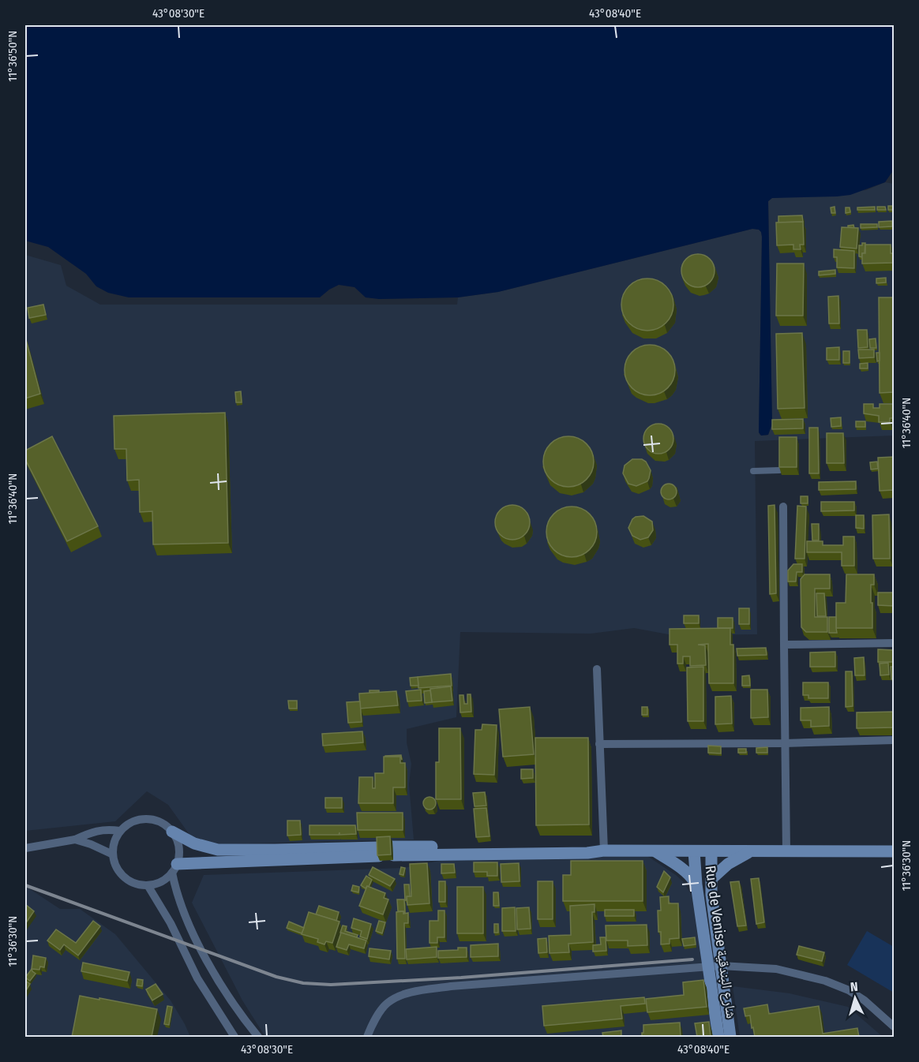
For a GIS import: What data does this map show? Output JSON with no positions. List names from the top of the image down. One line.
{"streets":{"main road":["Rue de Venise شارع البندقية"]},"north":"top","coordinates":["43°08'30\"E","43°08'40\"E","11°36'50\"N","11°36'40\"N","11°36'30\"N"]}
